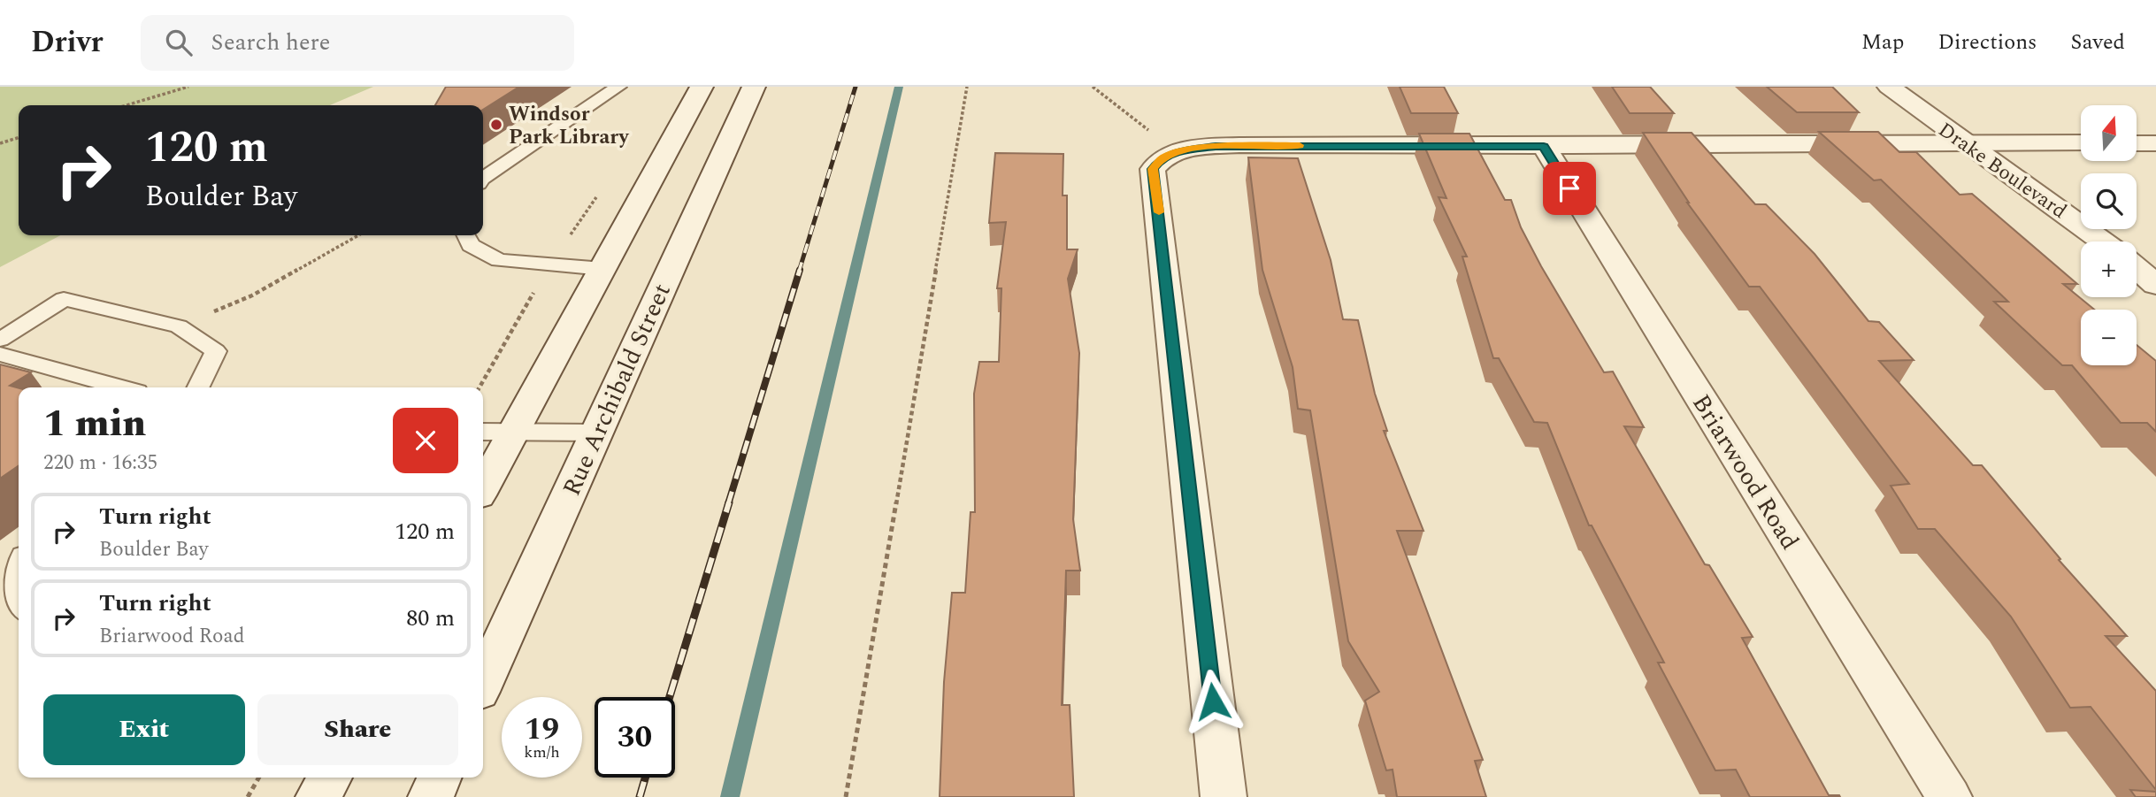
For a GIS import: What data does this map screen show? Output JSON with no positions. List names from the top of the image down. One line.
{"streets":{"street":["Drake Boulevard","Rue Archibald Street","Briarwood Road"]},"places":["Windsor Park Library"],"north":"top","page":{"header":"Drivr","search":"Search here","nav":["Map","Directions","Saved"],"map_buttons":["+","−"],"turn":["120 m","Boulder Bay"],"heading":["1 min","220 m · 16:35"],"list":[{"name":"Turn right","note":"Boulder Bay","value":"120 m"},{"name":"Turn right","note":"Briarwood Road","value":"80 m"}],"buttons":["Exit","Share"],"speed":"19 km/h","limit":"30"}}
